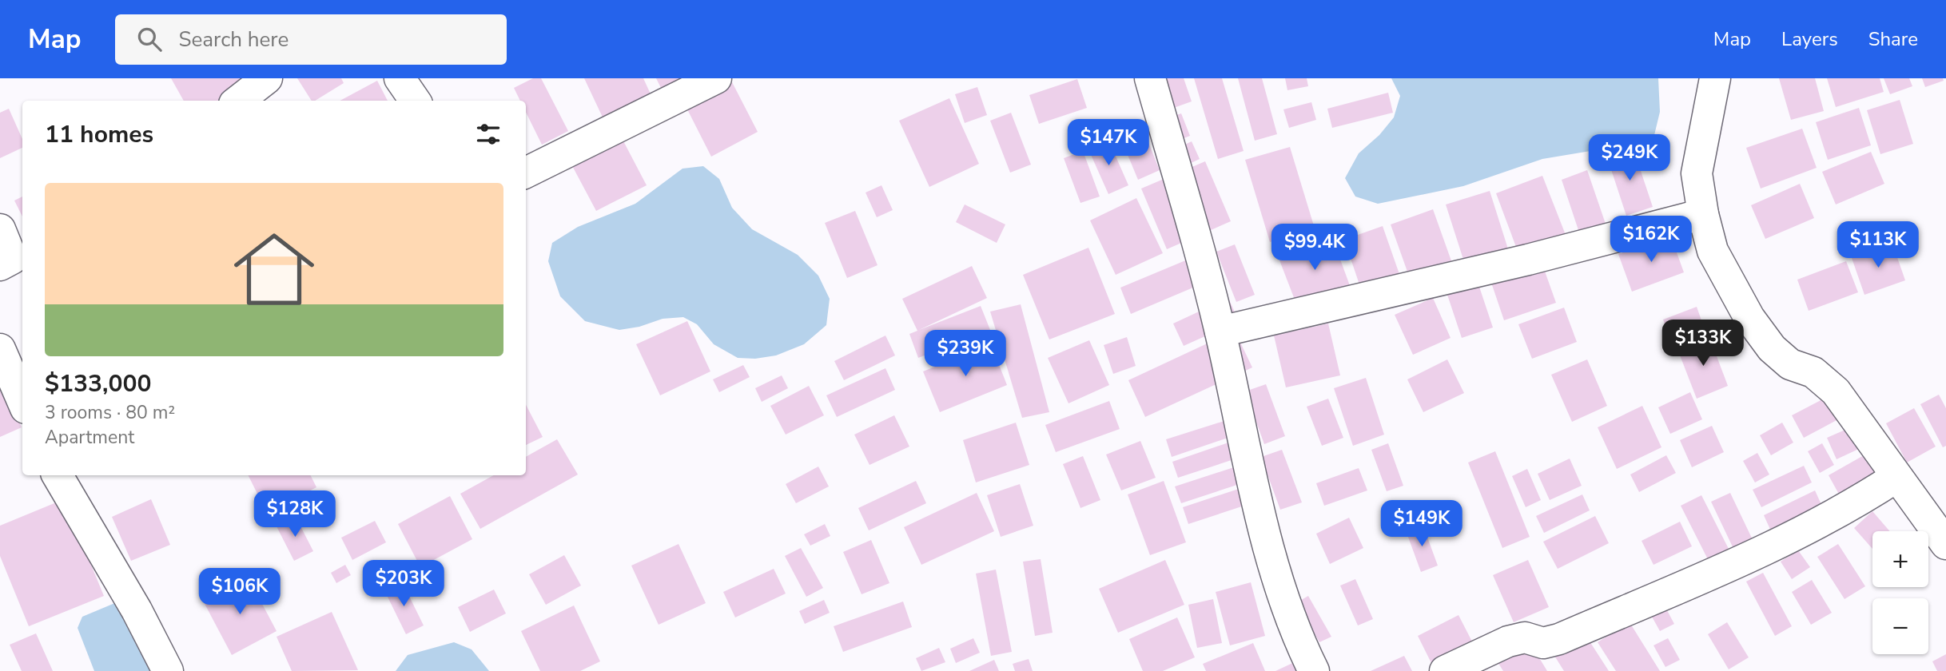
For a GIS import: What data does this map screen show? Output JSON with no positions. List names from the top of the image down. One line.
{"page":{"header":"Map","search":"Search here","nav":["Map","Layers","Share"],"heading":"11 homes","price":["$147K","$249K","$162K","$113K","$99.4K","$133K","$239K","$128K","$149K","$203K","$106K"],"list":[{"name":"$133,000","note":"3 rooms · 80 m² · Apartment"}],"map_buttons":["+","−"]}}
